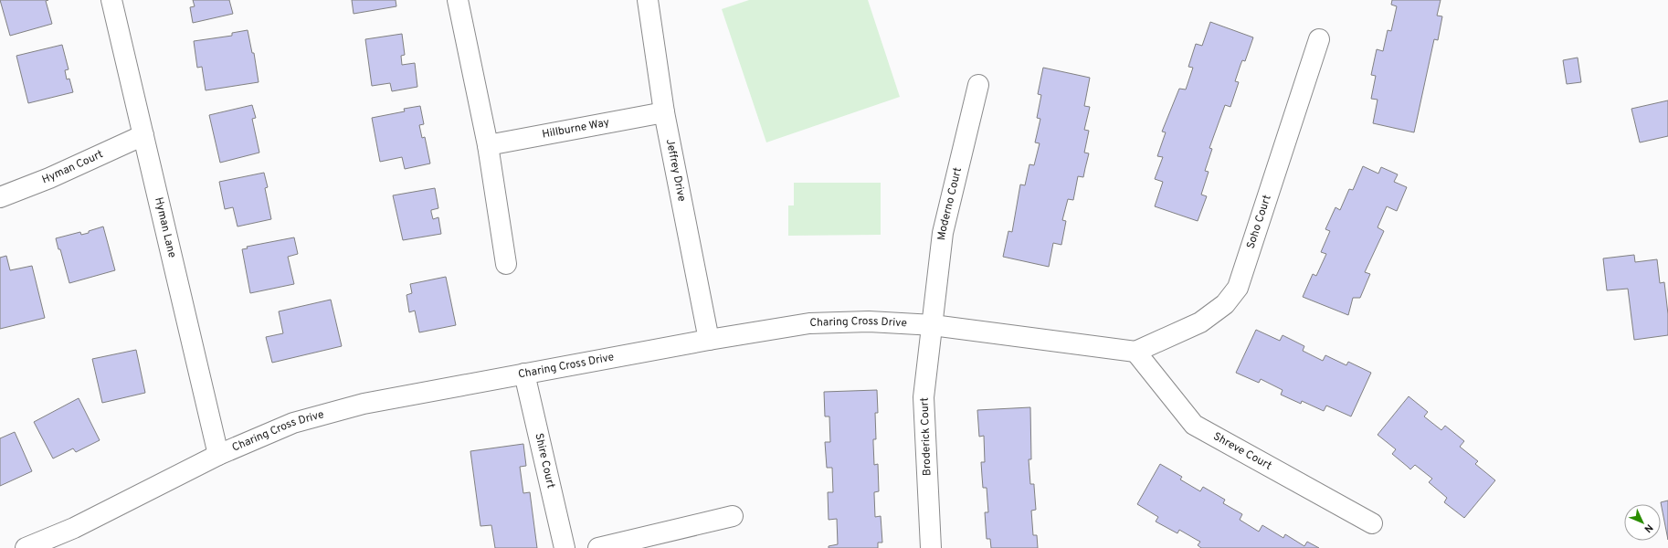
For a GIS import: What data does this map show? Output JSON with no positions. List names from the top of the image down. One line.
{"streets":{"street":["Hillburne Way","Hyman Court","Jeffrey Drive","Moderno Court","Soho Court","Hyman Lane","Charing Cross Drive","Broderick Court","Shreve Court","Shire Court"]},"crossings":[["Hillburne Way","Jeffrey Drive"],["Hyman Court","Hyman Lane"],["Jeffrey Drive","Charing Cross Drive"],["Moderno Court","Charing Cross Drive"],["Moderno Court","Broderick Court"],["Soho Court","Charing Cross Drive"],["Soho Court","Shreve Court"],["Hyman Lane","Charing Cross Drive"],["Charing Cross Drive","Broderick Court"],["Charing Cross Drive","Shreve Court"],["Charing Cross Drive","Shire Court"]],"north":"bottom right"}
